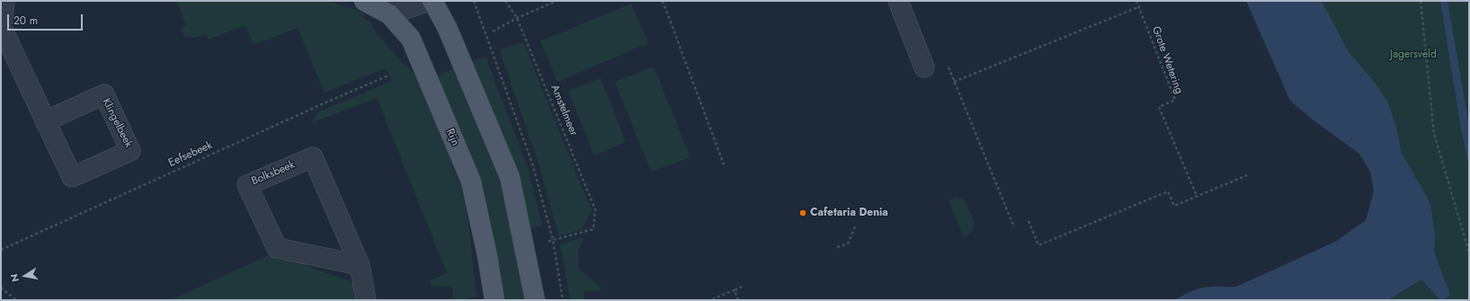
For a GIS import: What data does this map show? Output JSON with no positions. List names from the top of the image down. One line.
{"streets":{"main road":["Rijn"],"street":["Klingelbeek","Bolksbeek"],"path":["Grote Wetering","Amstelmeer","Eefsebeek"]},"parks":["Jagersveld"],"places":["Cafetaria Denia"],"scale_bar":"20 m","north":"left"}
